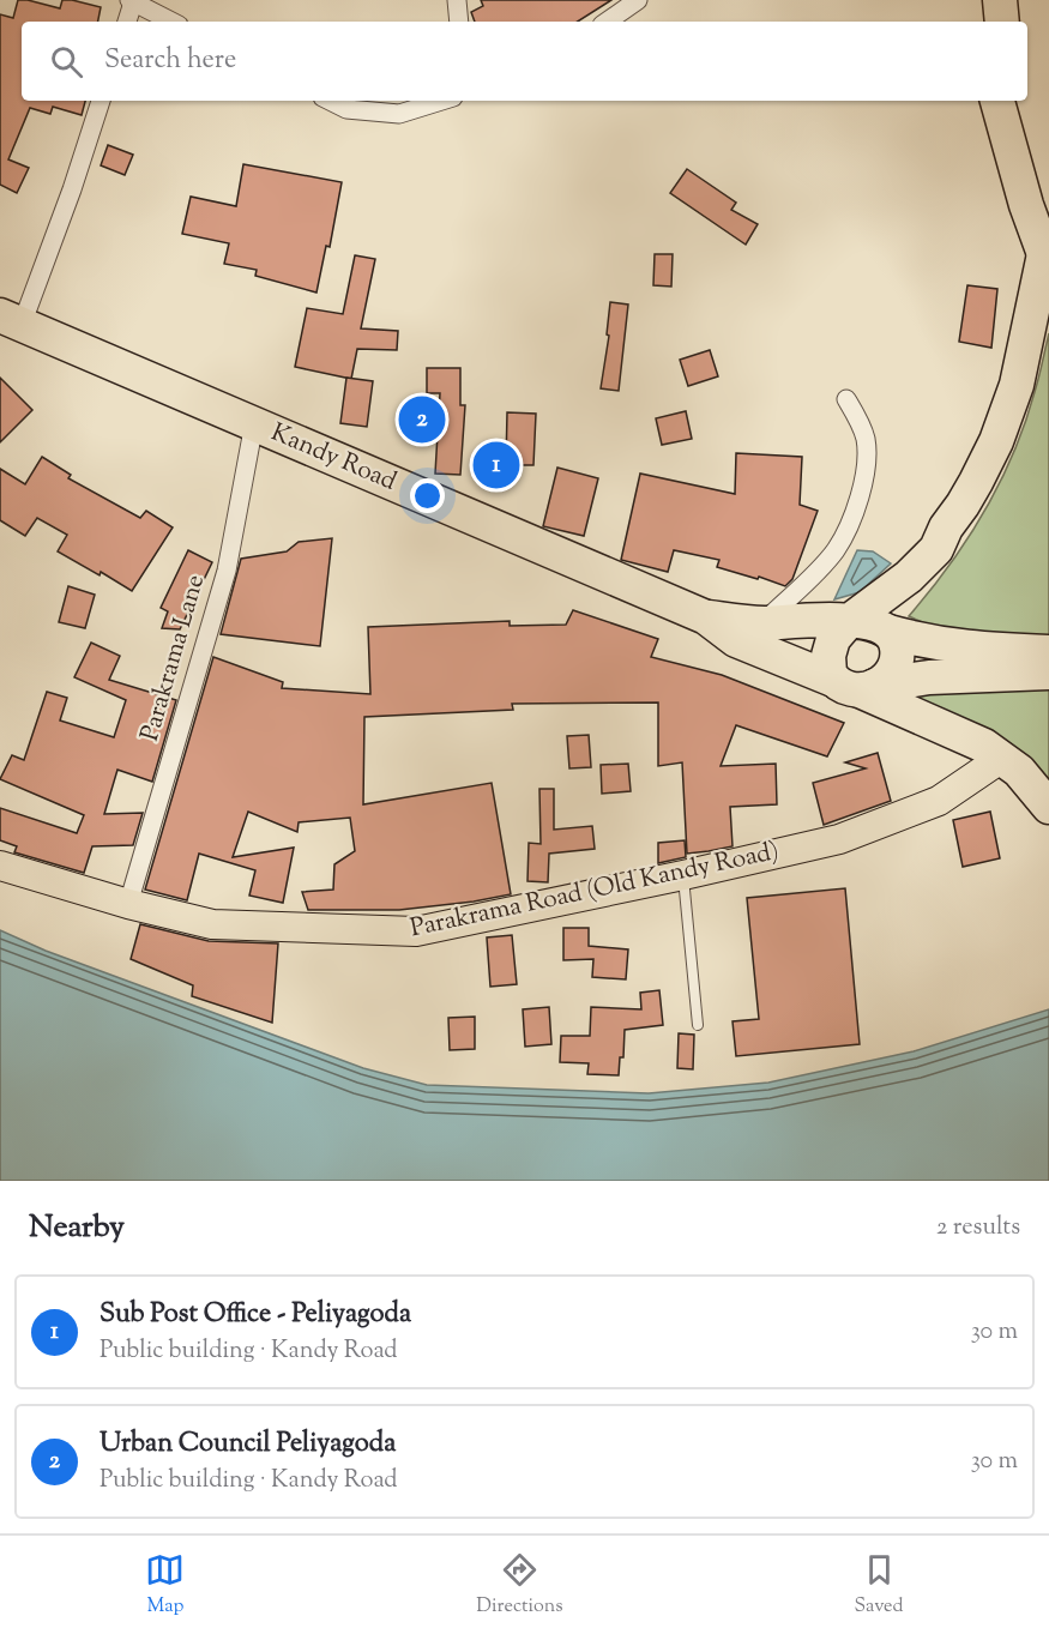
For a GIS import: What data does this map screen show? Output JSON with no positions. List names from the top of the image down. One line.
{"streets":{"highway":["Kandy Road"],"main road":["Parakrama Road (Old Kandy Road)"],"street":["Parakrama Lane"]},"crossings":[["Kandy Road","Parakrama Lane"],["Kandy Road","Parakrama Road (Old Kandy Road)"],["Parakrama Lane","Parakrama Road (Old Kandy Road)"]],"page":{"search":"Search here","pins":["2","1"],"heading":["Nearby","2 results"],"list":[{"mark":"1","name":"Sub Post Office - Peliyagoda","note":"Public building · Kandy Road","value":"30 m"},{"mark":"2","name":"Urban Council Peliyagoda","note":"Public building · Kandy Road","value":"30 m"}],"nav":["Map","Directions","Saved"]}}
